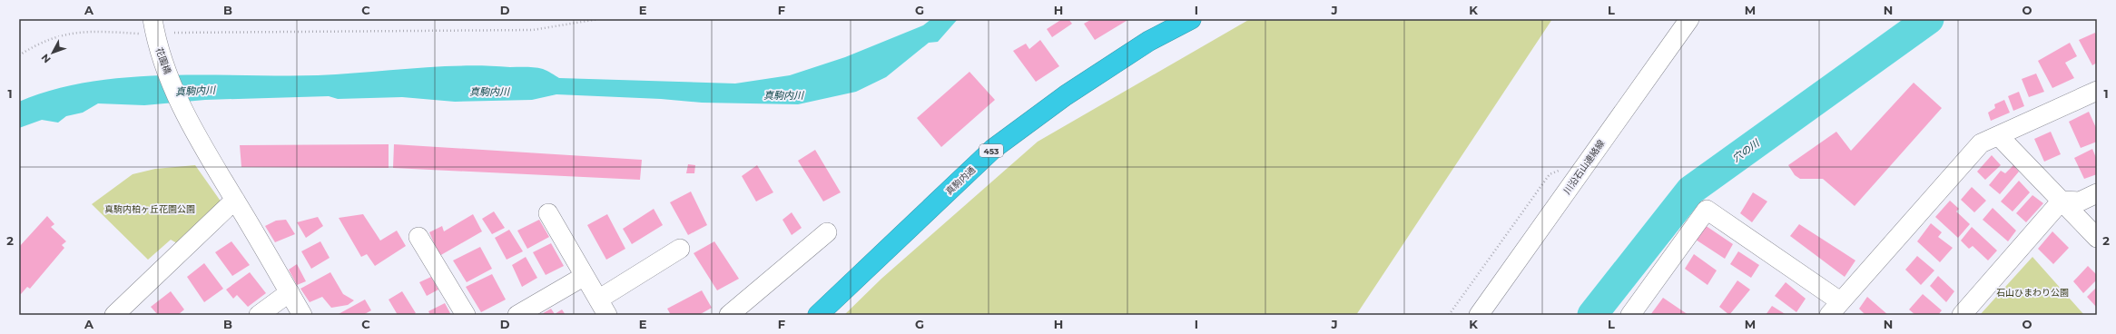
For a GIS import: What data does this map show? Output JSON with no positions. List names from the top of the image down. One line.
{"streets":{"highway":["453","真駒内通"],"street":["花園橋","川沿石山連絡線"]},"water":["真駒内川","穴の川"],"parks":["真駒内柏ヶ丘花園公園","石山ひまわり公園"],"north":"bottom left","grid":{"columns":["A","B","C","D","E","F","G","H","I","J","K","L","M","N","O"],"rows":["1","2"]}}
